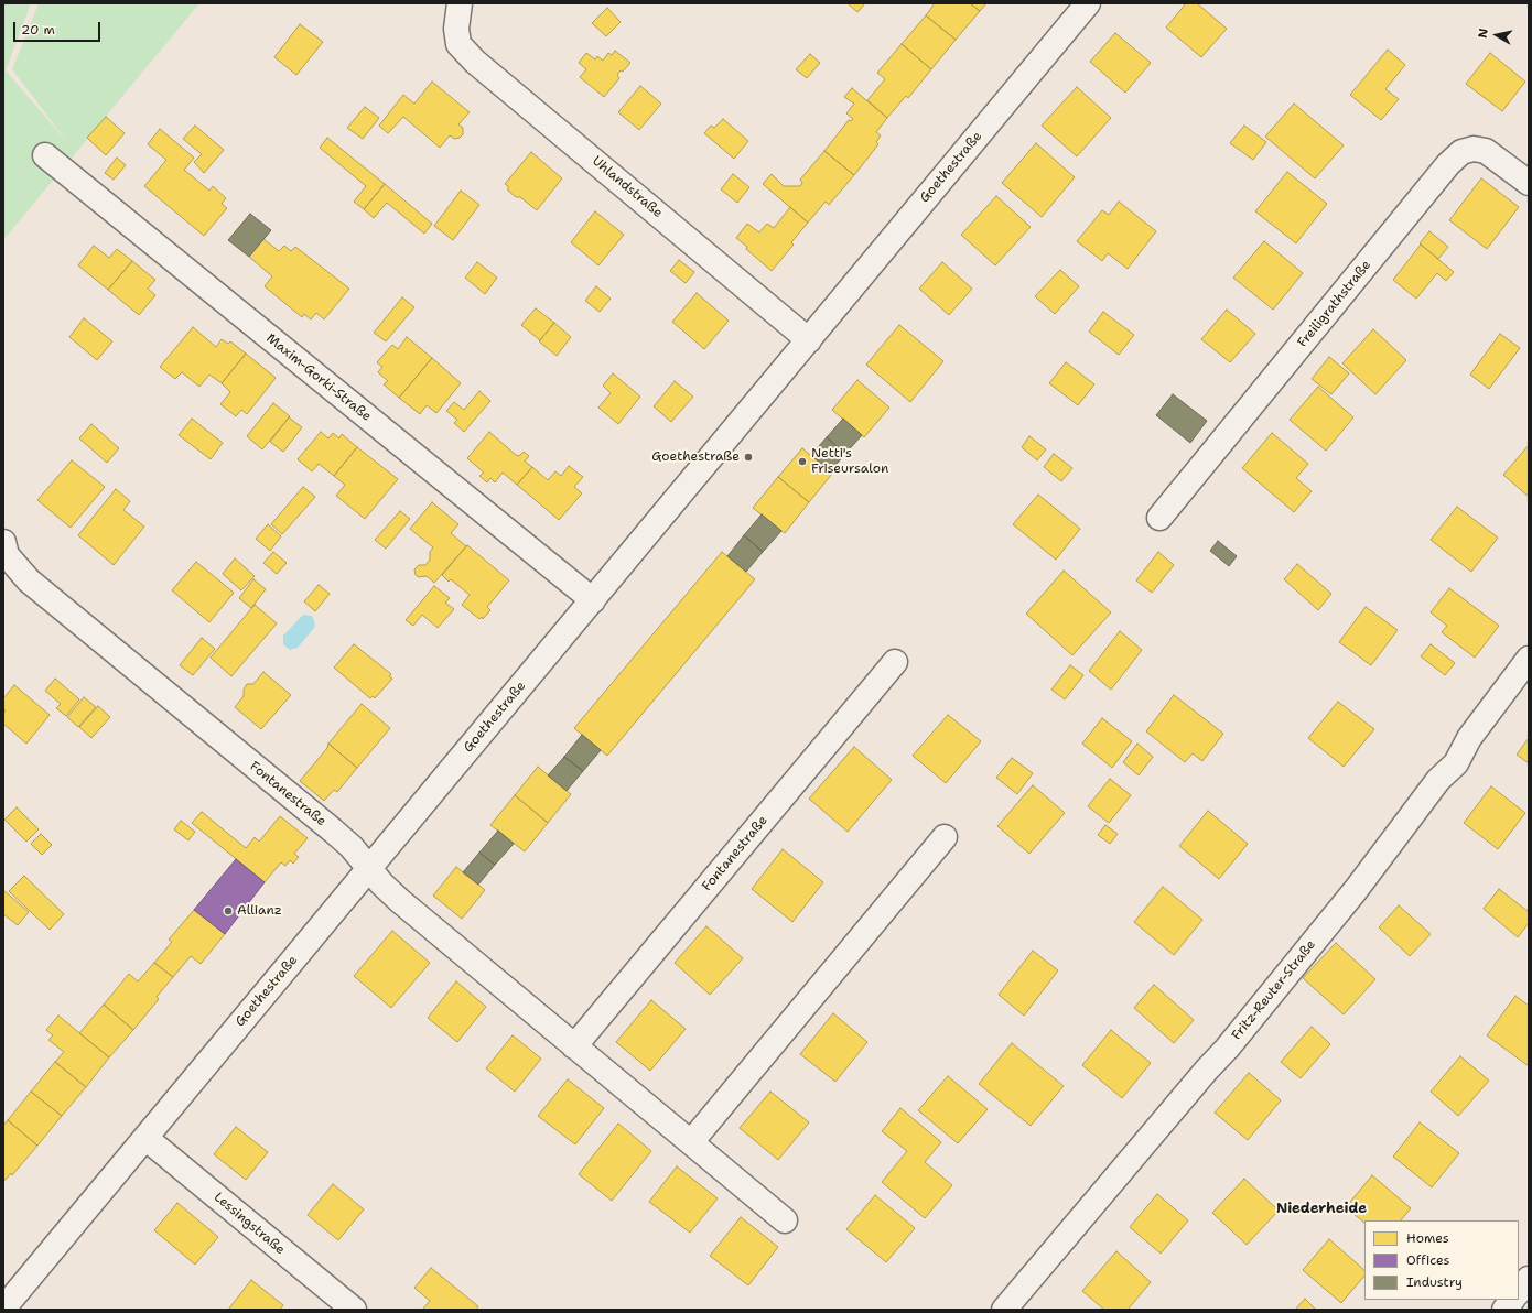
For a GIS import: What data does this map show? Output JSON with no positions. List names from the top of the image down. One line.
{"streets":{"street":["Goethestraße","Uhlandstraße","Freiligrathstraße","Maxim-Gorki-Straße","Fontanestraße","Fritz-Reuter-Straße","Lessingstraße"]},"crossings":[["Goethestraße","Uhlandstraße"],["Goethestraße","Maxim-Gorki-Straße"],["Goethestraße","Fontanestraße"],["Goethestraße","Lessingstraße"]],"districts":["Niederheide"],"places":["Goethestraße","Netti's Friseursalon","Allianz"],"legend":["Homes","Offices","Industry"],"scale_bar":"20 m","north":"left"}
